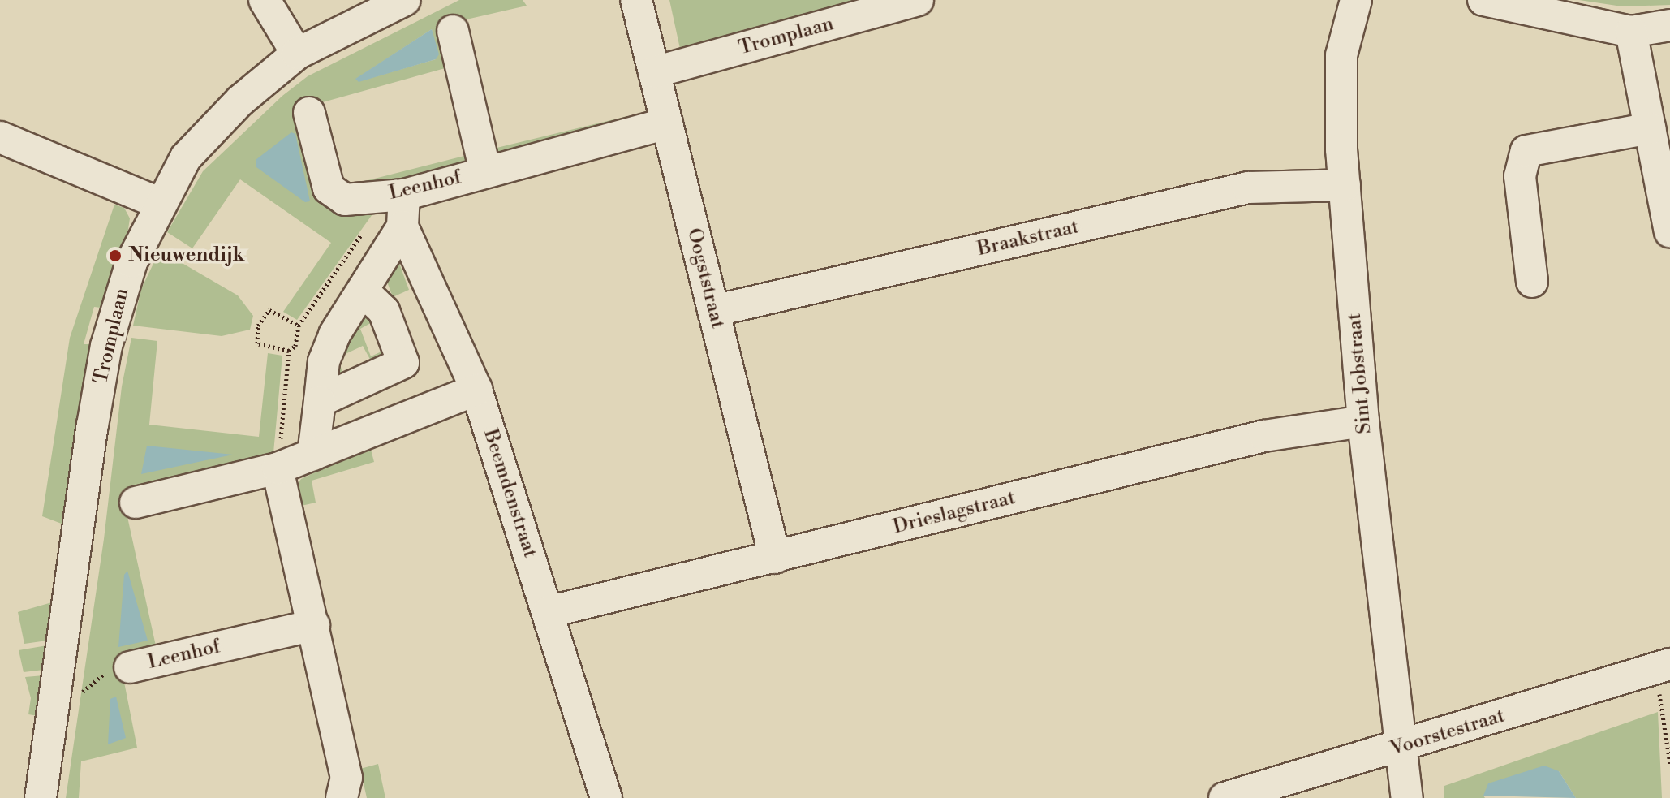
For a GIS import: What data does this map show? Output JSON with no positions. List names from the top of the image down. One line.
{"streets":{"street":["Tromplaan","Leenhof","Braakstraat","Oogststraat","Sint Jobstraat","Beemdenstraat","Drieslagstraat","Voorstestraat"]},"crossings":[["Tromplaan","Oogststraat"],["Leenhof","Oogststraat"],["Leenhof","Beemdenstraat"],["Braakstraat","Oogststraat"],["Braakstraat","Sint Jobstraat"],["Oogststraat","Drieslagstraat"],["Sint Jobstraat","Drieslagstraat"],["Sint Jobstraat","Voorstestraat"],["Beemdenstraat","Drieslagstraat"]],"places":["Nieuwendijk"]}
